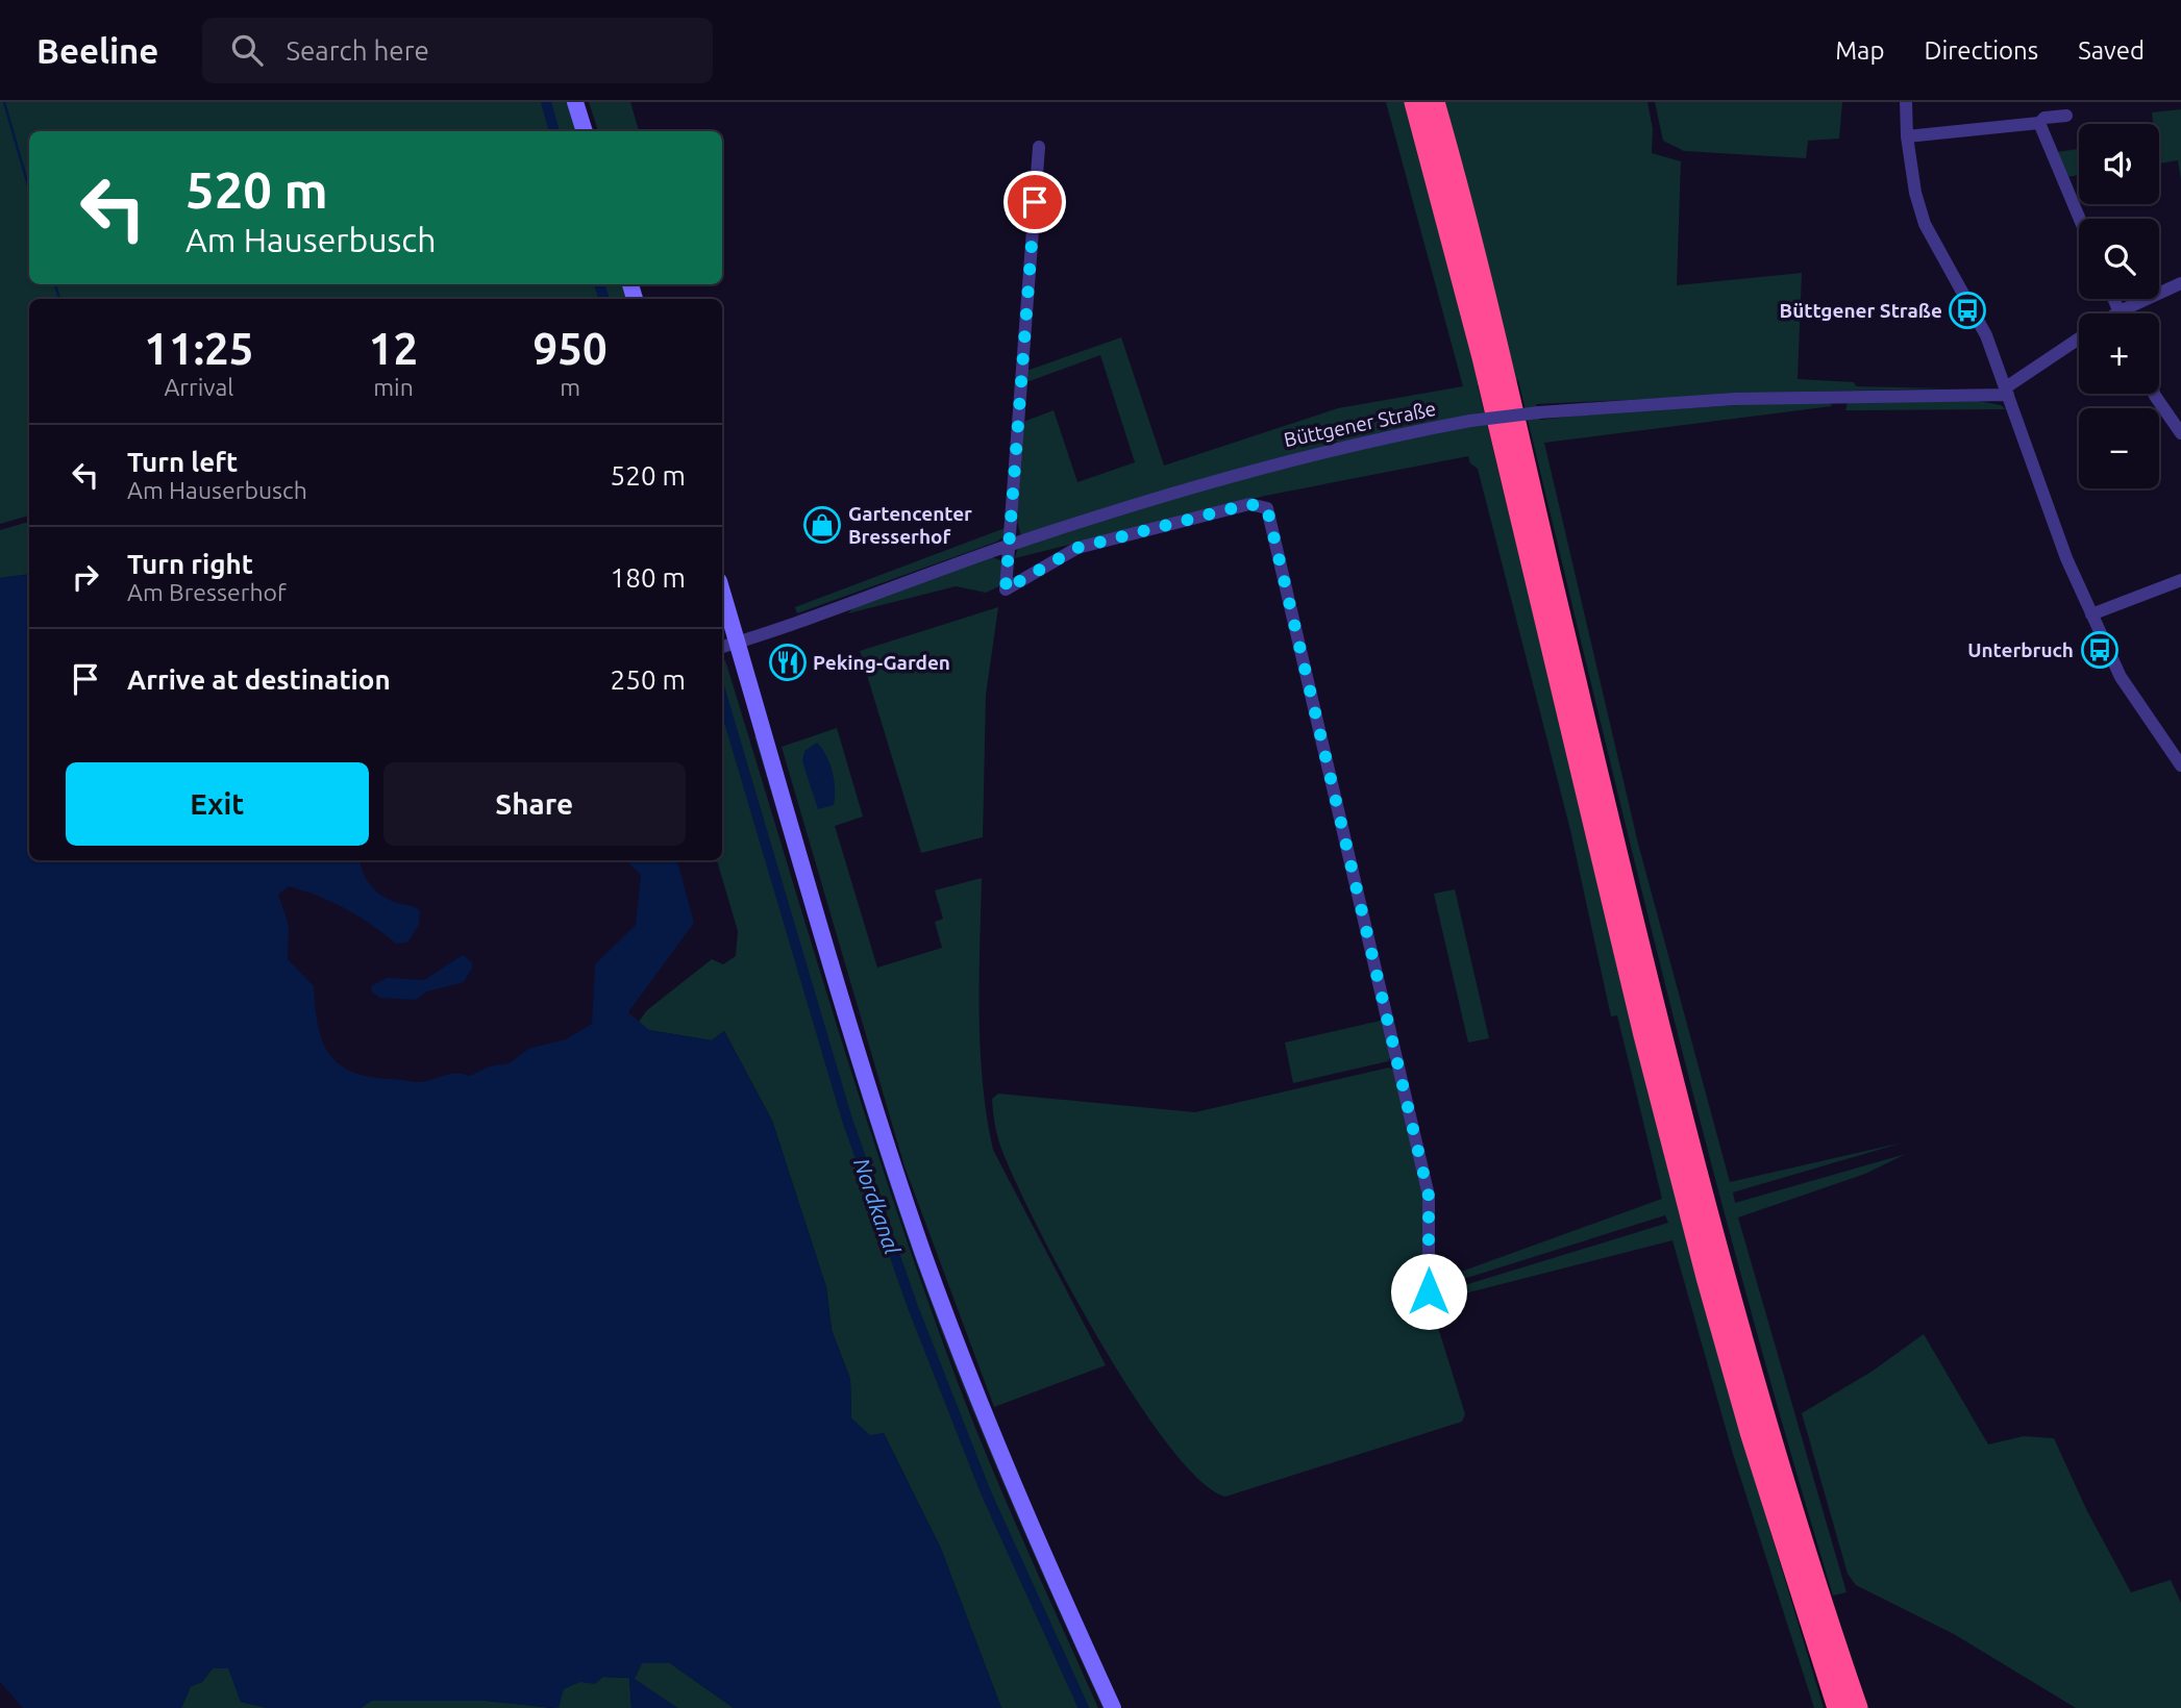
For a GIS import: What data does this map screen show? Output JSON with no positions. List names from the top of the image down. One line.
{"streets":{"street":["Büttgener Straße"]},"water":["Nordkanal"],"places":{"bus stop":["Büttgener Straße","Unterbruch"],"shop":["Gartencenter Bresserhof"],"restaurant":["Peking-Garden"]},"page":{"header":"Beeline","search":"Search here","nav":["Map","Directions","Saved"],"map_buttons":["+","−"],"turn":["520 m","Am Hauserbusch"],"eta":["11:25","Arrival","12","min","950","m"],"list":[{"name":"Turn left","note":"Am Hauserbusch","value":"520 m"},{"name":"Turn right","note":"Am Bresserhof","value":"180 m"},{"name":"Arrive at destination","value":"250 m"}],"buttons":["Exit","Share"]}}
